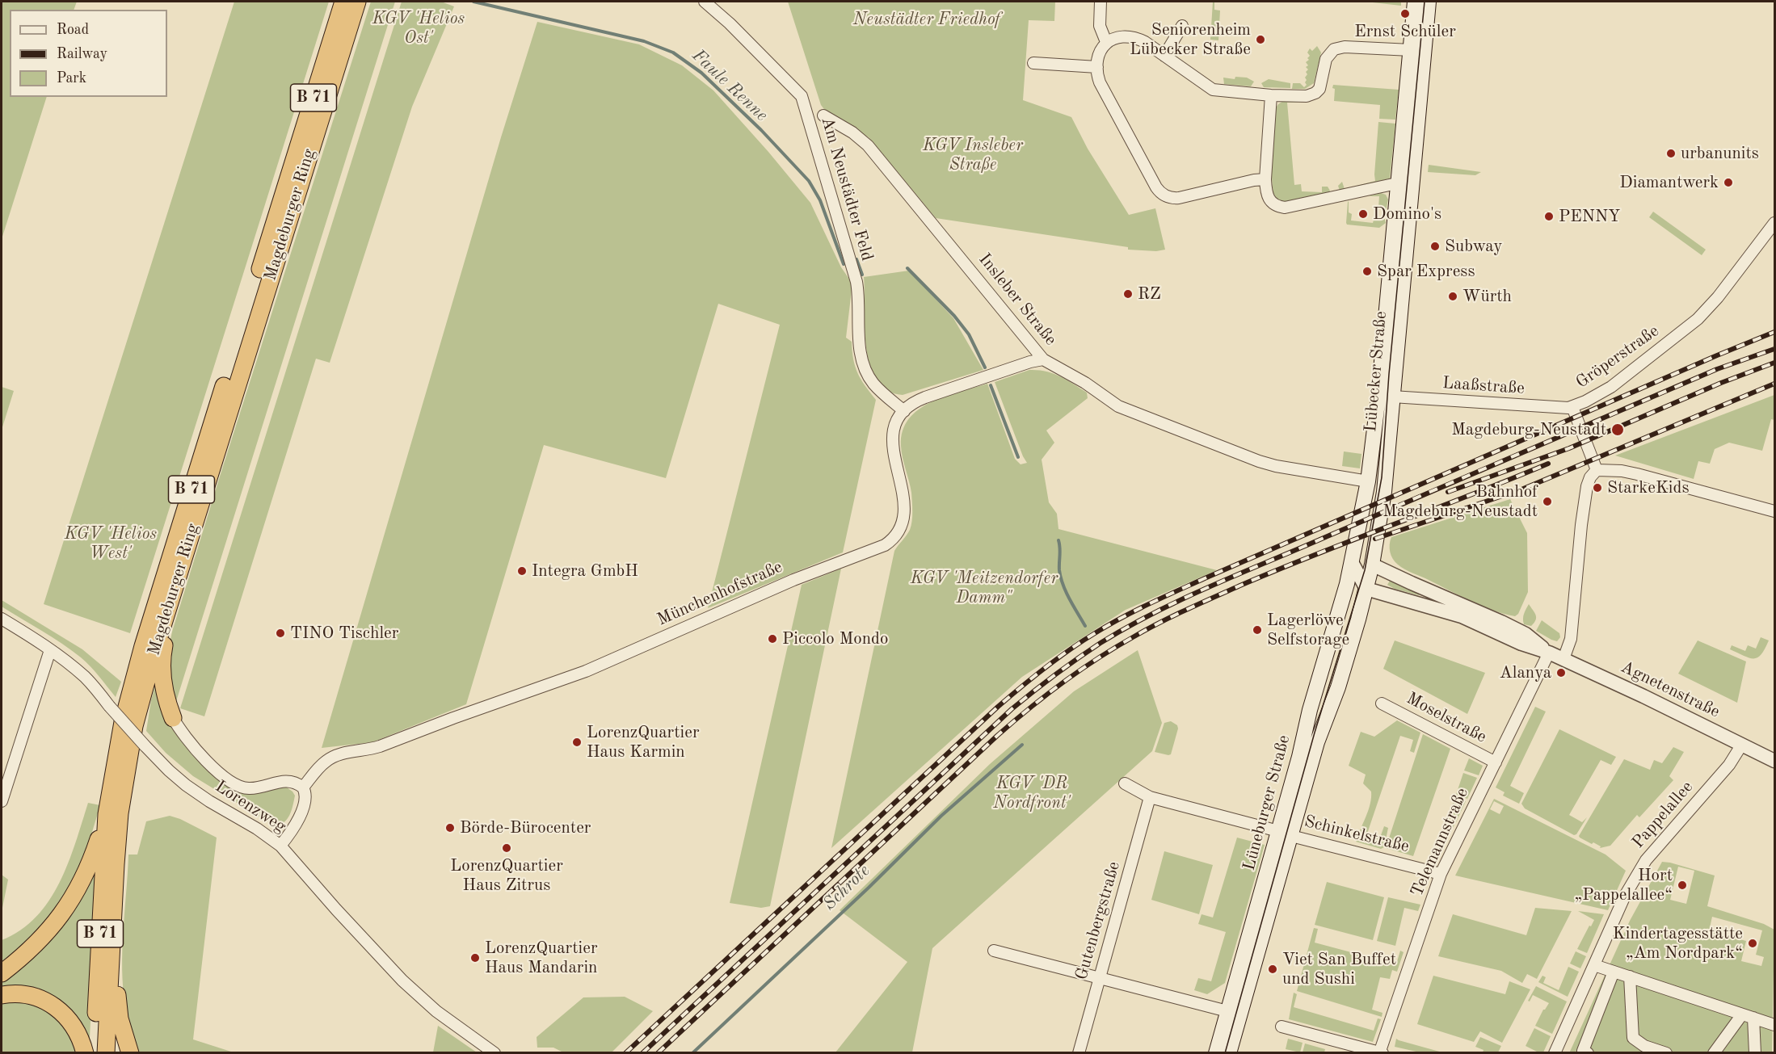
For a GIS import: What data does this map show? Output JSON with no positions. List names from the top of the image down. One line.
{"streets":{"highway":["B 71","Magdeburger Ring"],"main road":["Lübecker Straße","Lüneburger Straße"],"street":["Am Neustädter Feld","Insleber Straße","Gröperstraße","Laaßstraße","Münchenhofstraße","Agnetenstraße","Moselstraße","Lorenzweg","Pappelallee","Schinkelstraße","Telemannstraße","Gutenbergstraße"]},"crossings":[["Am Neustädter Feld","Münchenhofstraße"],["Insleber Straße","Lübecker Straße"],["Gröperstraße","Laaßstraße"],["Lübecker Straße","Laaßstraße"],["Lübecker Straße","Agnetenstraße"],["Lübecker Straße","Lüneburger Straße"],["Agnetenstraße","Lüneburger Straße"],["Agnetenstraße","Pappelallee"],["Agnetenstraße","Telemannstraße"],["Moselstraße","Telemannstraße"],["Lüneburger Straße","Schinkelstraße"],["Schinkelstraße","Telemannstraße"],["Schinkelstraße","Gutenbergstraße"]],"water":["Faule Renne","Schrote"],"parks":["KGV 'Helios Ost'","Neustädter Friedhof","KGV Insleber Straße","KGV 'Helios West'","KGV 'Meitzendorfer Damm\"","KGV 'DR Nordfront'"],"places":["Ernst Schüler","Seniorenheim Lübecker Straße","urbanunits","Diamantwerk","Domino's","PENNY","Subway","Spar Express","RZ","Würth","Magdeburg-Neustadt","StarkeKids","Bahnhof Magdeburg-Neustadt","Integra GmbH","Lagerlöwe Selfstorage","TINO Tischler","Piccolo Mondo","Alanya","LorenzQuartier Haus Karmin","Börde-Bürocenter","LorenzQuartier Haus Zitrus","Hort „Pappelallee“","Kindertagesstätte „Am Nordpark“","LorenzQuartier Haus Mandarin","Viet San Buffet und Sushi"],"legend":["Road","Railway","Park"]}
